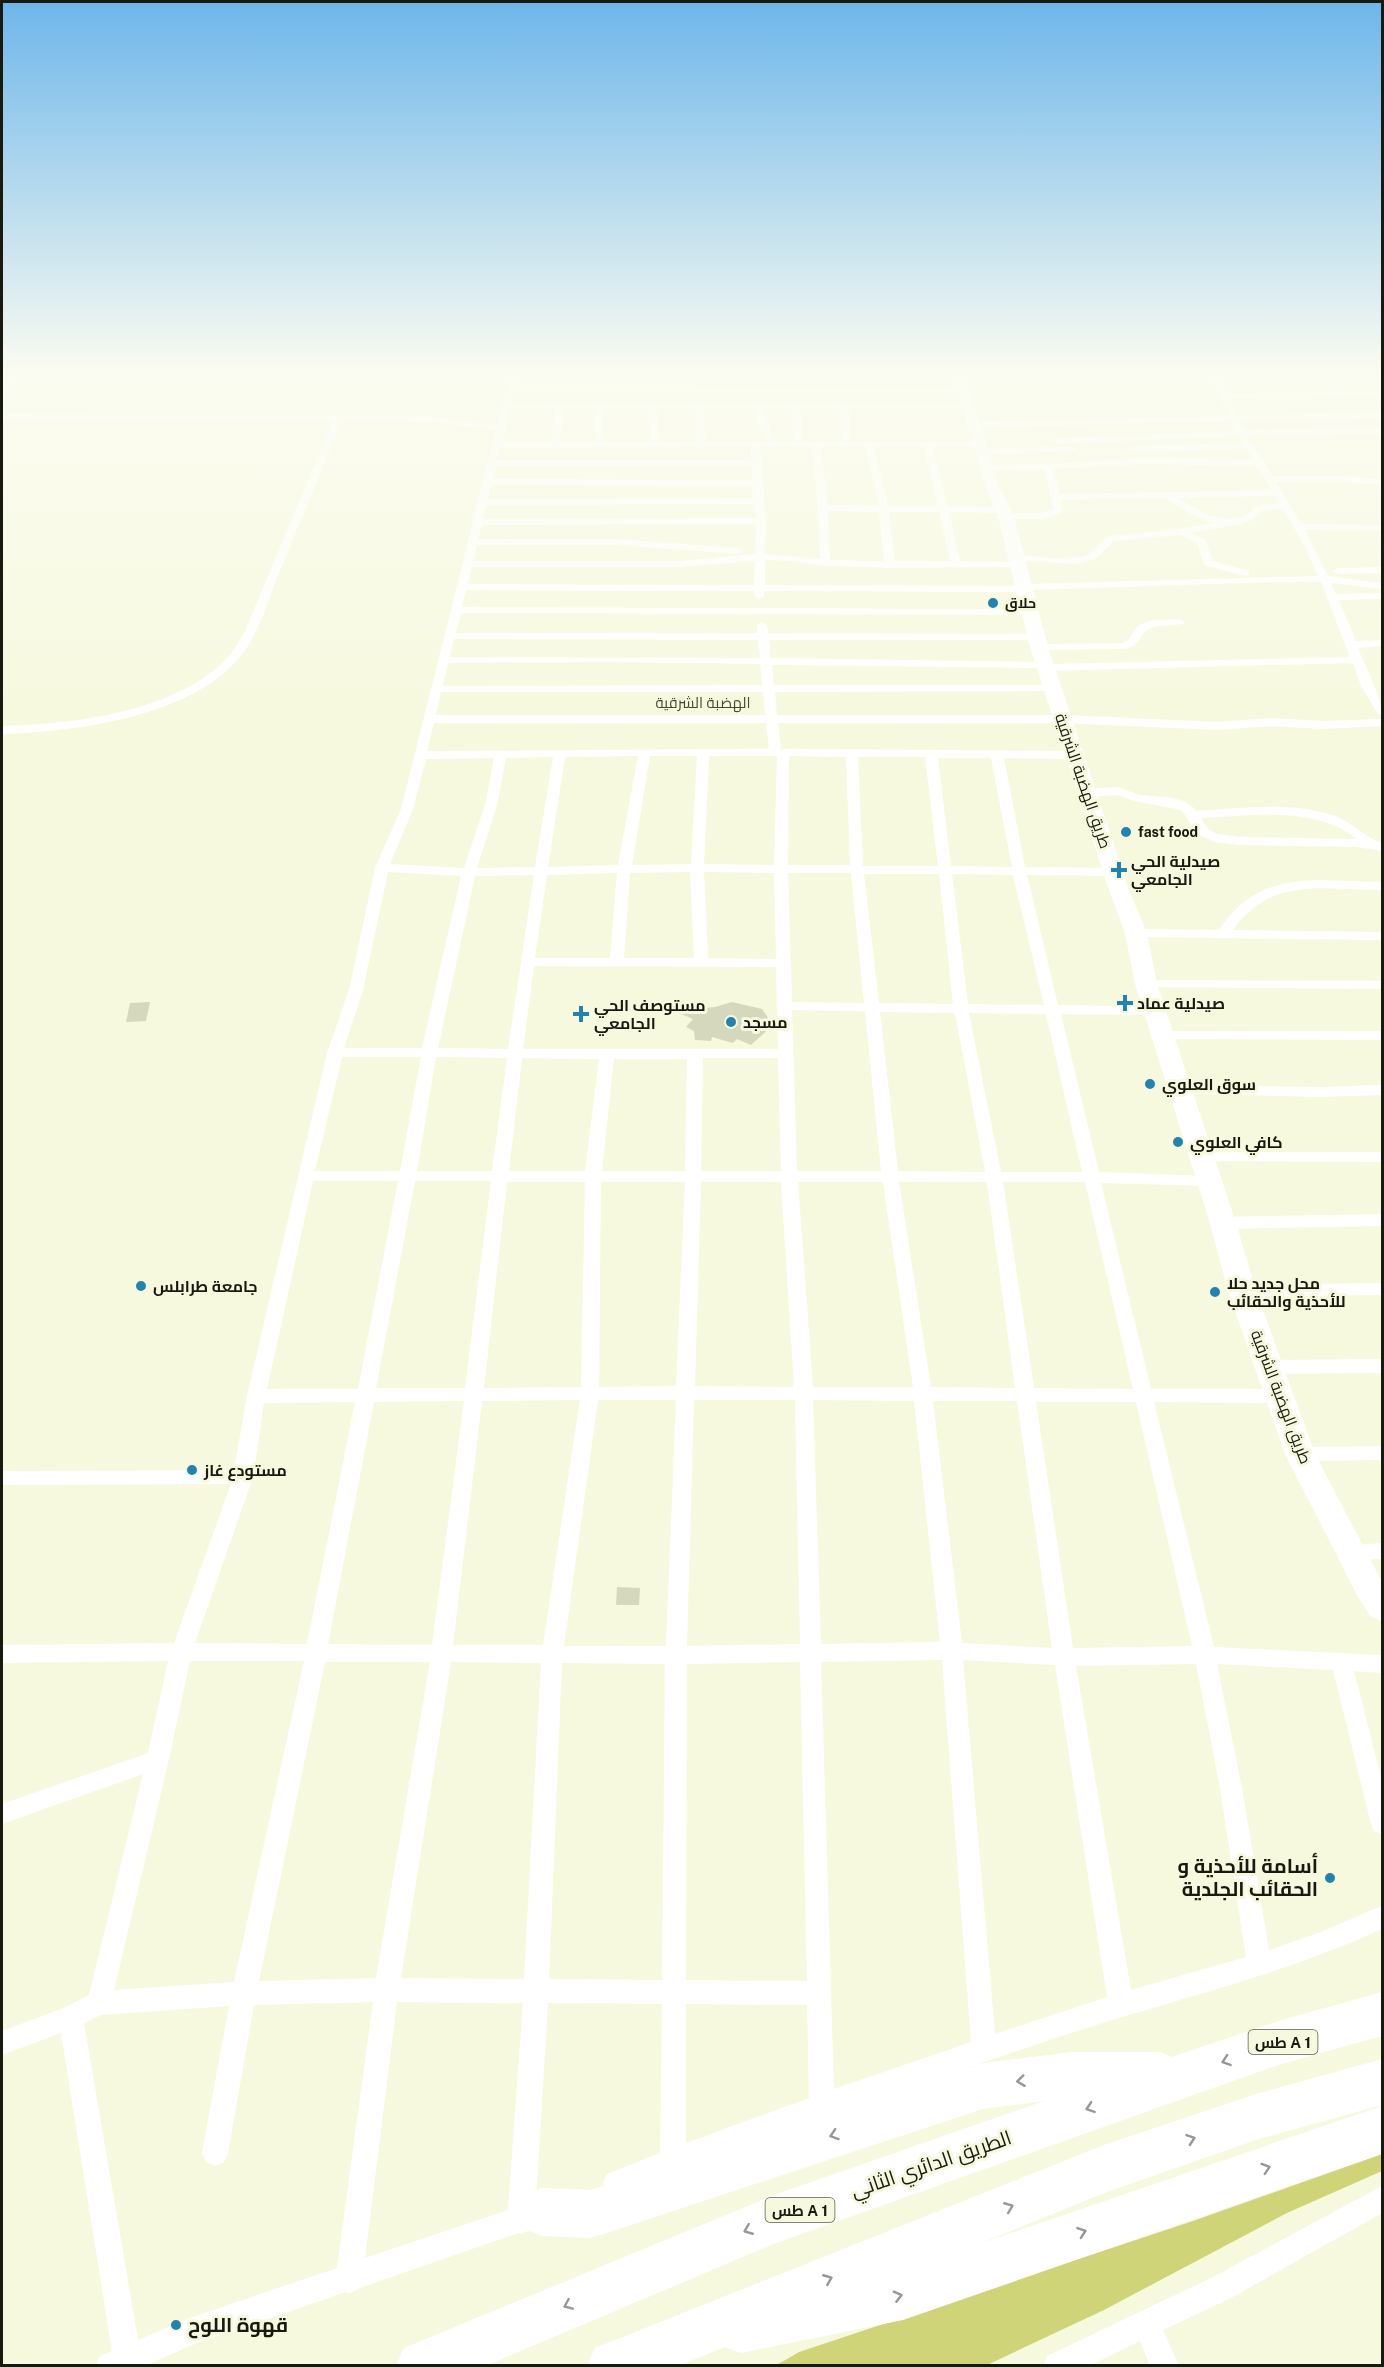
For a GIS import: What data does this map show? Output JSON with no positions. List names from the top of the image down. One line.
{"streets":{"highway":["طس A 1","الطريق الدائري الثاني"],"main road":["طريق الهضبة الشرقية"]},"districts":["الهضبة الشرقية"],"places":{"other":["حلاق","fast food","مسجد","سوق العلوي","كافي العلوي","جامعة طرابلس","محل جديد حلا للأحذية والحقائب","مستودع غاز","أسامة للأحذية و الحقائب الجلدية","قهوة اللوح"],"health":["صيدلية الحي الجامعي","صيدلية عماد","مستوصف الحي الجامعي"]}}
